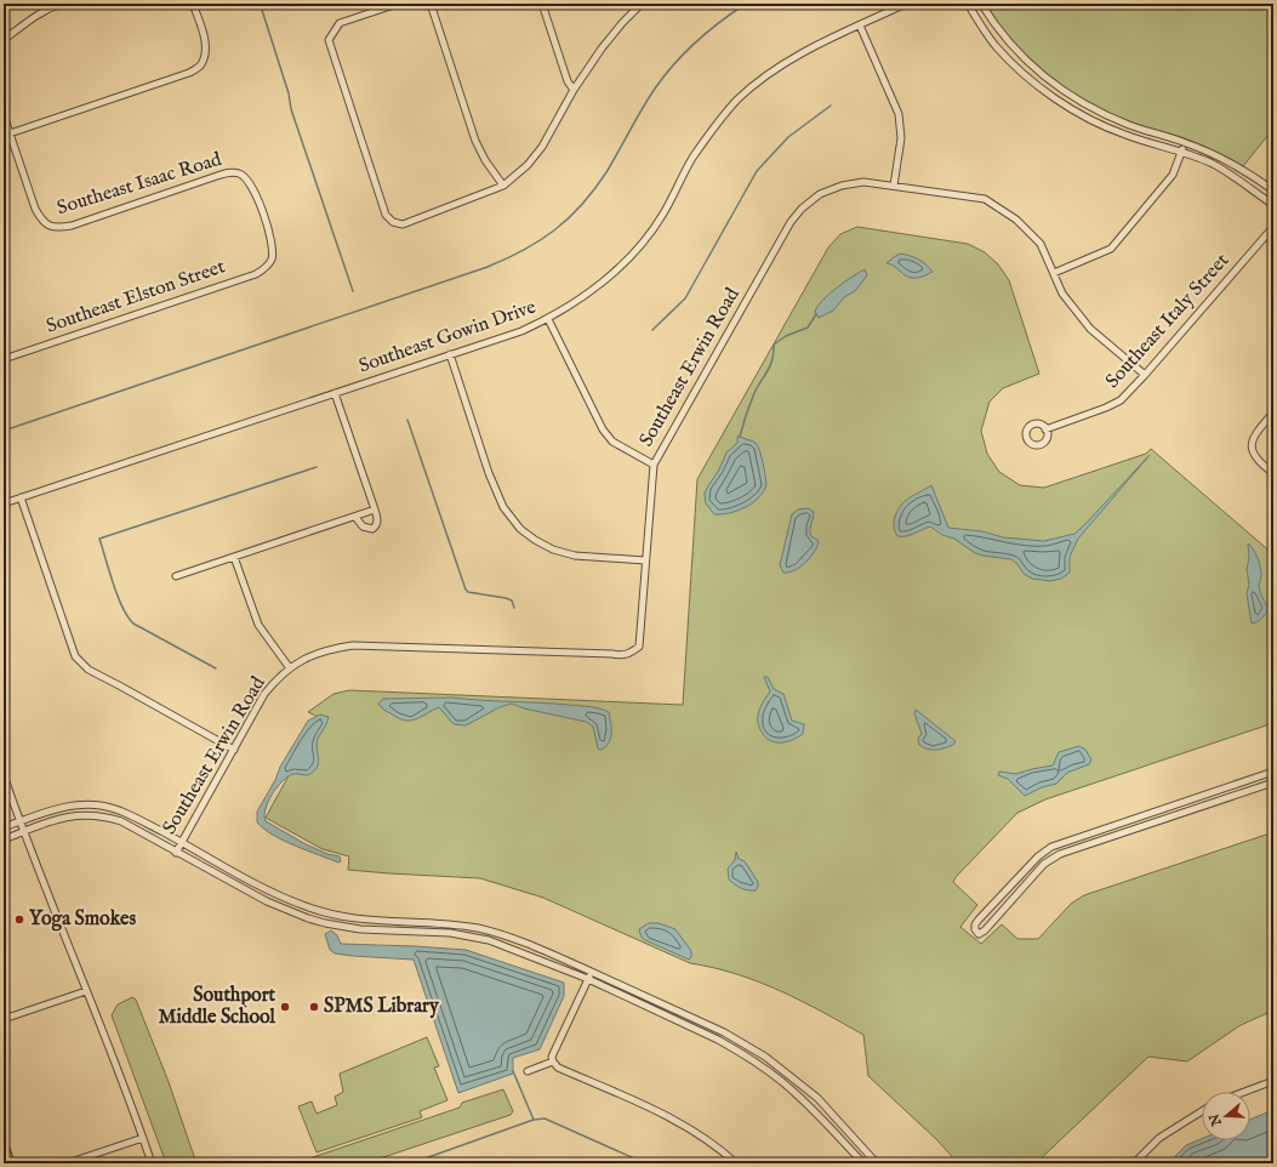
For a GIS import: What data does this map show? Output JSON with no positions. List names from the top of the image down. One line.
{"streets":{"street":["Southeast Isaac Road","Southeast Elston Street","Southeast Italy Street","Southeast Gowin Drive","Southeast Erwin Road"]},"crossings":[["Southeast Isaac Road","Southeast Elston Street"],["Southeast Italy Street","Southeast Erwin Road"]],"places":["Yoga Smokes","Southport Middle School","SPMS Library"],"north":"left"}
